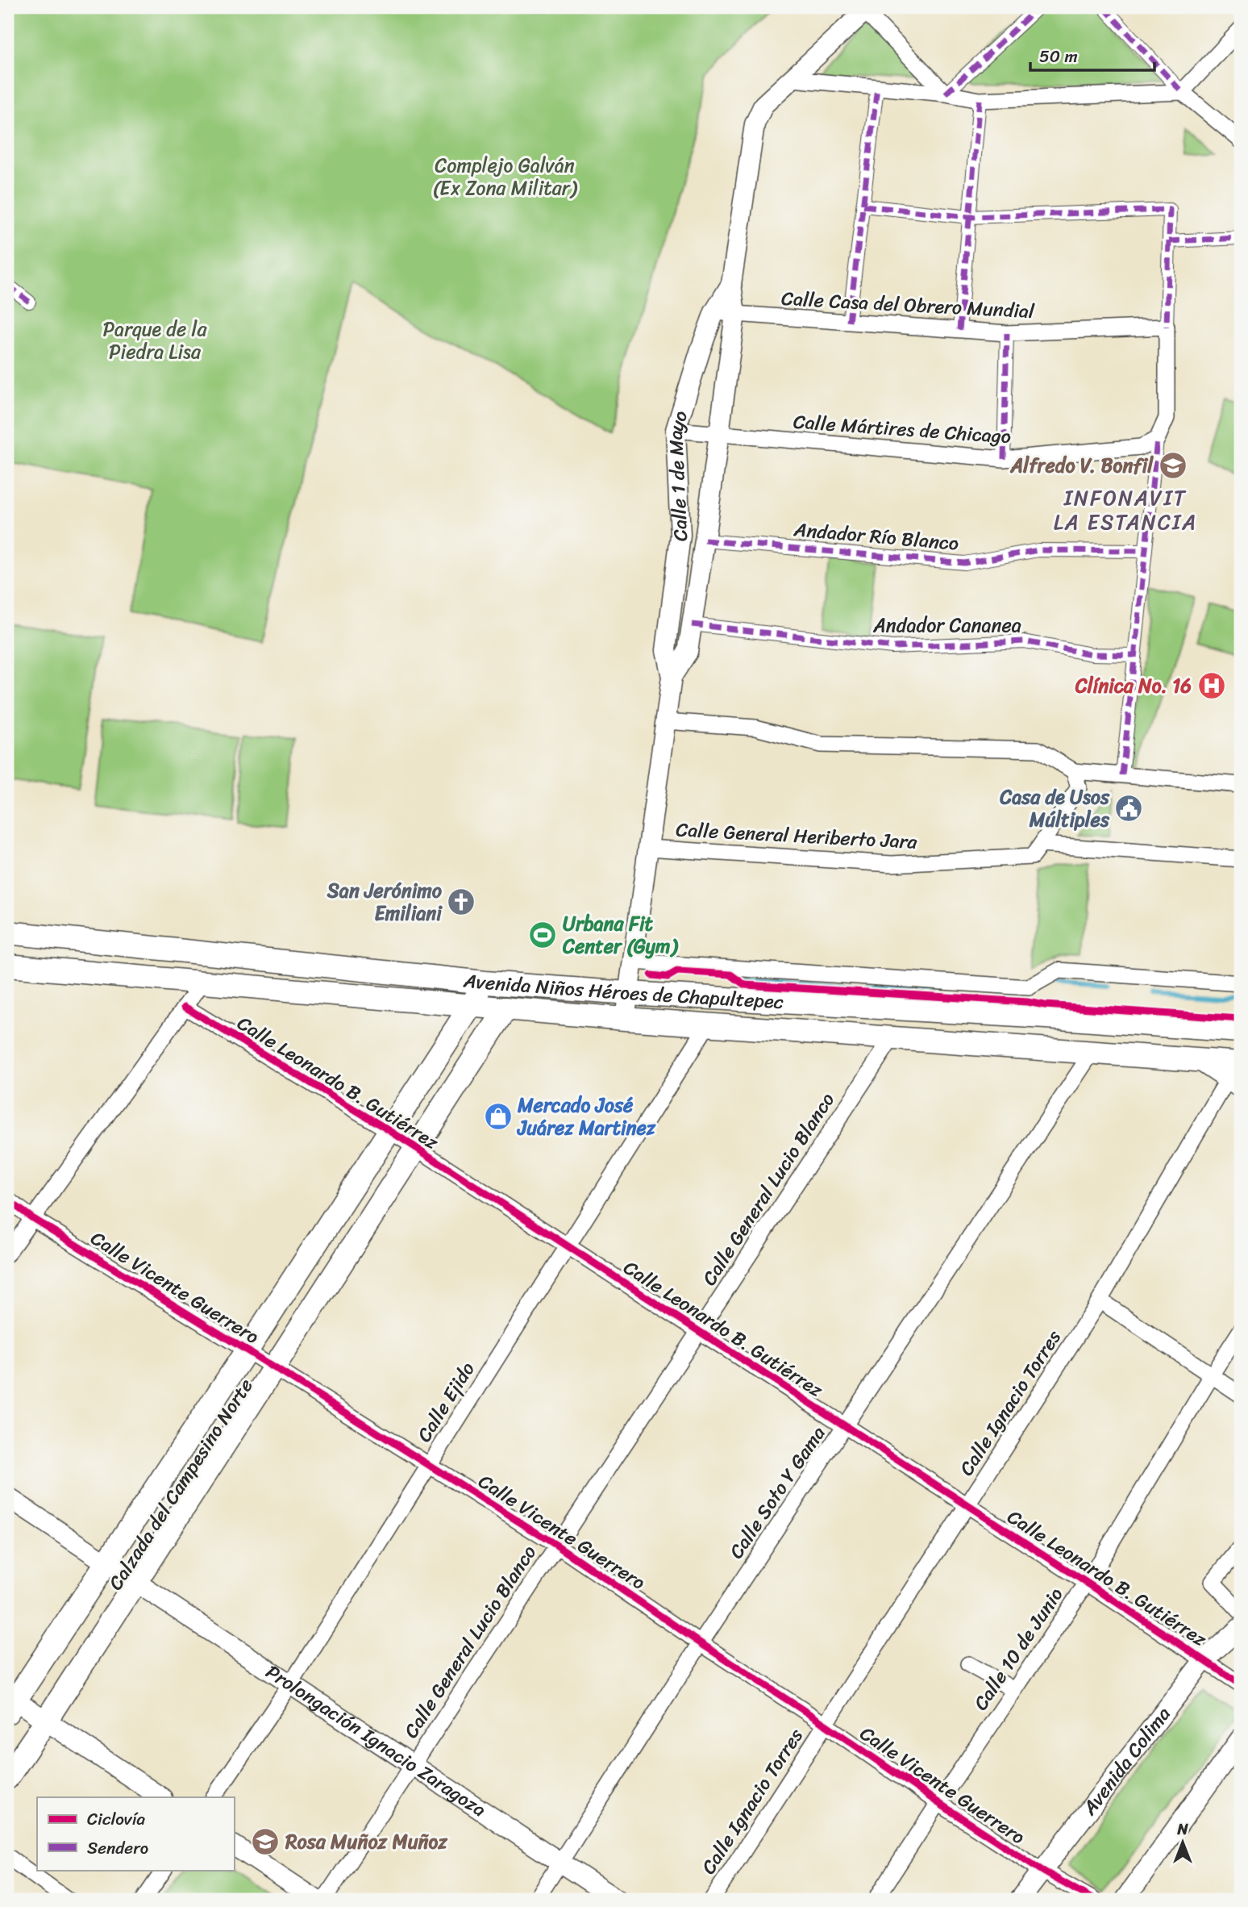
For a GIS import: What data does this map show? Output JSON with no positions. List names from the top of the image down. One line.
{"streets":{"main road":["Avenida Niños Héroes de Chapultepec","Calzada del Campesino Norte"],"street":["Calle Casa del Obrero Mundial","Calle Mártires de Chicago","Calle 1 de Mayo","Andador Río Blanco","Andador Cananea","Calle General Heriberto Jara","Calle Leonardo B. Gutiérrez","Calle General Lucio Blanco","Calle Vicente Guerrero","Calle Ejido","Calle Ignacio Torres","Calle Soto Y Gama","Calle 10 de Junio","Prolongación Ignacio Zaragoza","Avenida Colima"]},"crossings":[["Calle Casa del Obrero Mundial","Calle 1 de Mayo"],["Calle Mártires de Chicago","Calle 1 de Mayo"],["Calle 1 de Mayo","Andador Río Blanco"],["Calle 1 de Mayo","Andador Cananea"],["Calle 1 de Mayo","Calle General Heriberto Jara"],["Calle 1 de Mayo","Avenida Niños Héroes de Chapultepec"],["Avenida Niños Héroes de Chapultepec","Calle General Lucio Blanco"],["Avenida Niños Héroes de Chapultepec","Calle Ejido"],["Avenida Niños Héroes de Chapultepec","Calle Ignacio Torres"],["Avenida Niños Héroes de Chapultepec","Calzada del Campesino Norte"],["Avenida Niños Héroes de Chapultepec","Calle Soto Y Gama"],["Calle Leonardo B. Gutiérrez","Calle General Lucio Blanco"],["Calle Leonardo B. Gutiérrez","Calle Ejido"],["Calle Leonardo B. Gutiérrez","Calle Ignacio Torres"],["Calle Leonardo B. Gutiérrez","Calzada del Campesino Norte"],["Calle Leonardo B. Gutiérrez","Calle Soto Y Gama"],["Calle Leonardo B. Gutiérrez","Calle 10 de Junio"],["Calle Leonardo B. Gutiérrez","Avenida Colima"],["Calle General Lucio Blanco","Calle Vicente Guerrero"],["Calle General Lucio Blanco","Prolongación Ignacio Zaragoza"],["Calle Vicente Guerrero","Calle Ejido"],["Calle Vicente Guerrero","Calle Ignacio Torres"],["Calle Vicente Guerrero","Calzada del Campesino Norte"],["Calle Vicente Guerrero","Calle Soto Y Gama"],["Calle Vicente Guerrero","Calle 10 de Junio"],["Calle Vicente Guerrero","Avenida Colima"],["Calle Ejido","Prolongación Ignacio Zaragoza"],["Calzada del Campesino Norte","Prolongación Ignacio Zaragoza"],["Calle Soto Y Gama","Prolongación Ignacio Zaragoza"]],"districts":["INFONAVIT LA ESTANCIA"],"parks":["Complejo Galván (Ex Zona Militar)","Parque de la Piedra Lisa"],"places":{"school or university":["Alfredo V. Bonfil","Rosa Muñoz Muñoz"],"hospital":["Clínica No. 16"],"public building":["Casa de Usos Múltiples"],"church":["San Jerónimo Emiliani"],"sports":["Urbana Fit Center (Gym)"],"shop":["Mercado José Juárez Martinez"]},"legend":["Ciclovía","Sendero"],"scale_bar":"50 m","north":"top"}
